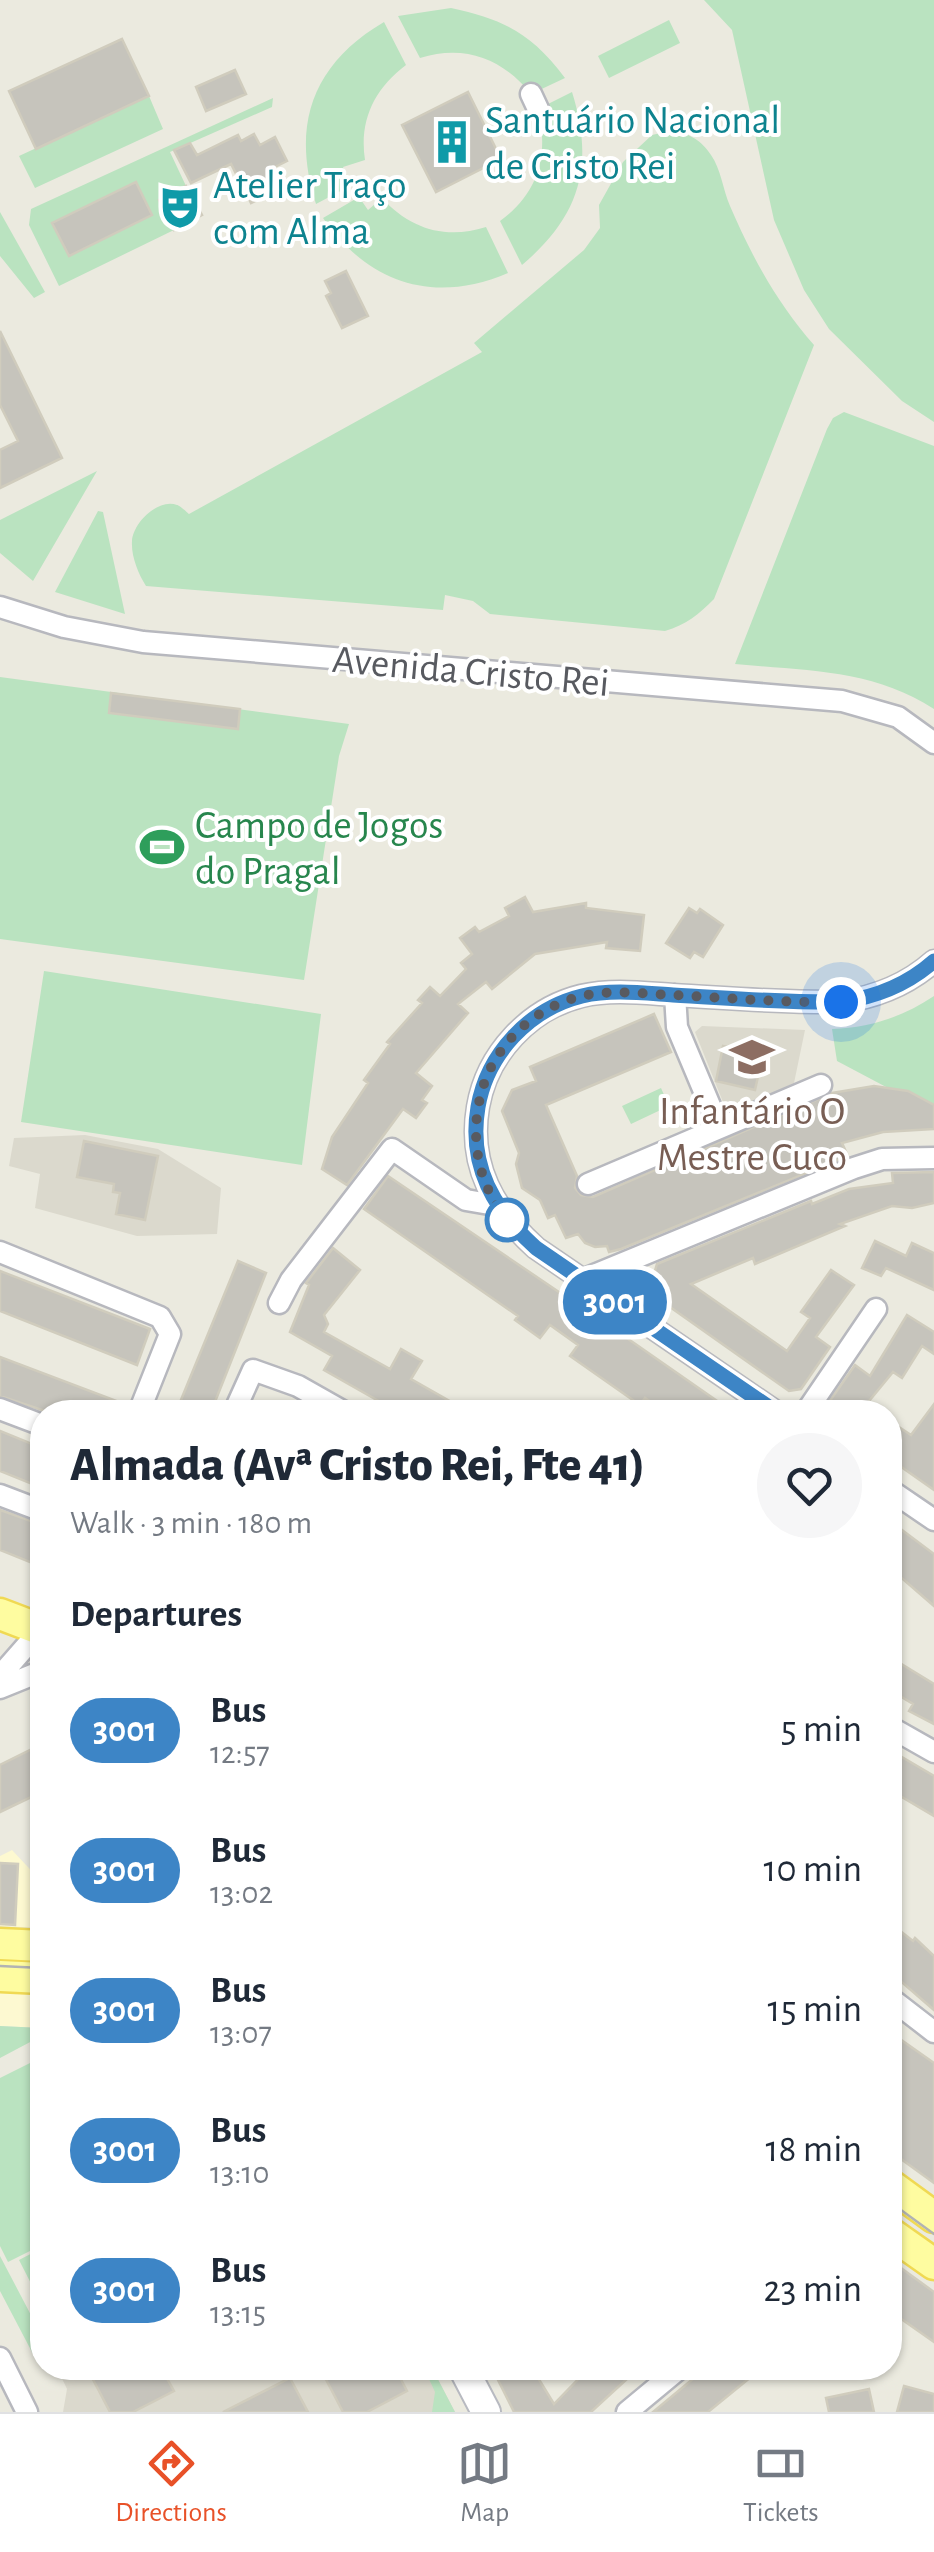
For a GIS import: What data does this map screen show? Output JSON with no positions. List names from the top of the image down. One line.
{"streets":{"street":["Avenida Cristo Rei"]},"places":{"building":["Santuário Nacional de Cristo Rei"],"theatre":["Atelier Traço com Alma"],"sports":["Campo de Jogos do Pragal"],"school or university":["Infantário O Mestre Cuco"]},"lines":["bus line 3001"],"page":{"on_map":"3001","heading":[["Almada (Avª Cristo Rei, Fte 41)","Walk · 3 min · 180 m"],"Departures"],"list":[{"mark":"3001","name":"Bus","note":"12:57","value":"5 min"},{"mark":"3001","name":"Bus","note":"13:02","value":"10 min"},{"mark":"3001","name":"Bus","note":"13:07","value":"15 min"},{"mark":"3001","name":"Bus","note":"13:10","value":"18 min"},{"mark":"3001","name":"Bus","note":"13:15","value":"23 min"}],"tabs":["Directions","Map","Tickets"]}}
